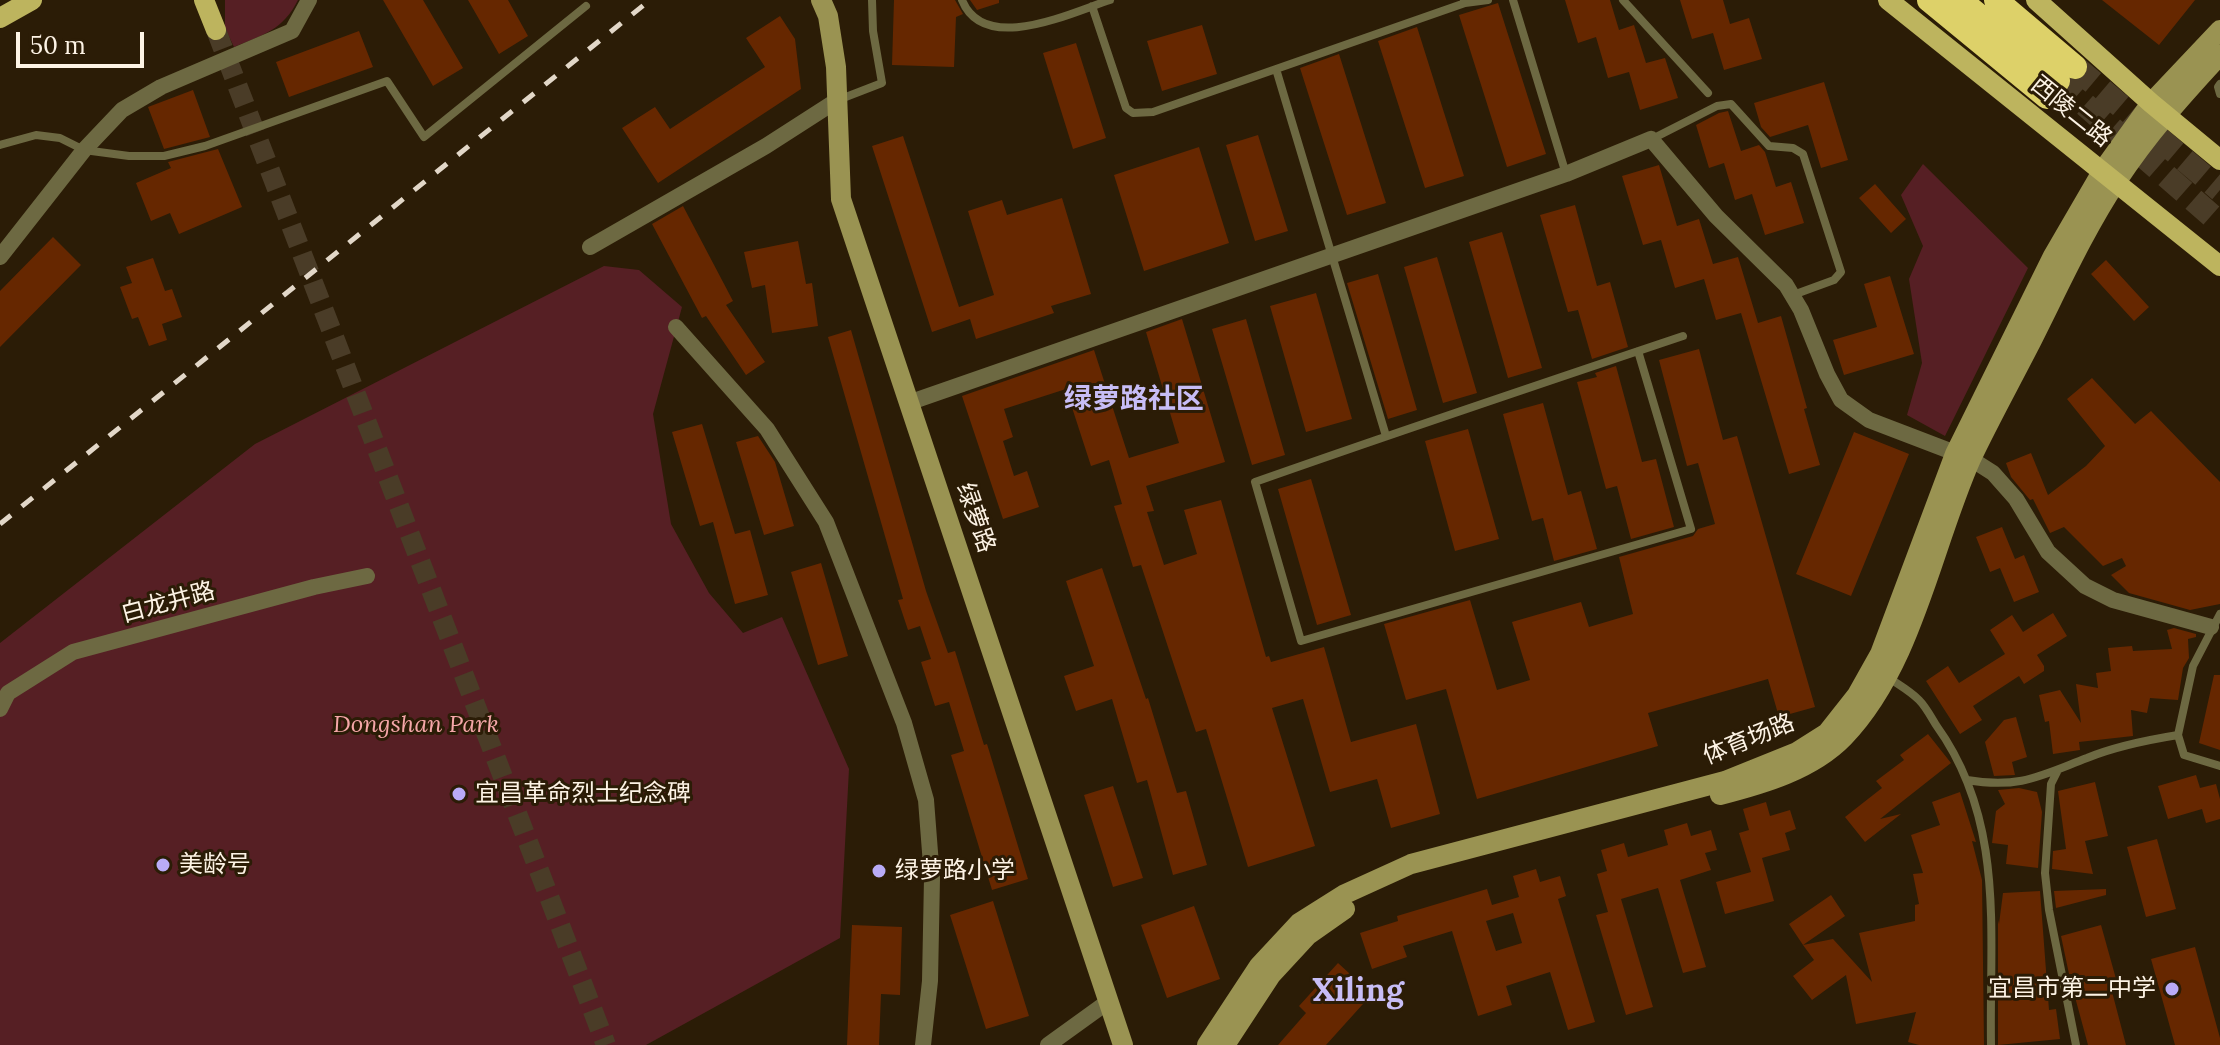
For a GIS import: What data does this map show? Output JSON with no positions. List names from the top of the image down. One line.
{"streets":{"main road":["西陵二路","绿萝路","体育场路"],"street":["白龙井路"]},"crossings":[["西陵二路","体育场路"]],"districts":["绿萝路社区","Xiling"],"parks":["Dongshan Park"],"places":["宜昌革命烈士纪念碑","美龄号","绿萝路小学","宜昌市第二中学"],"scale_bar":"50 m"}
